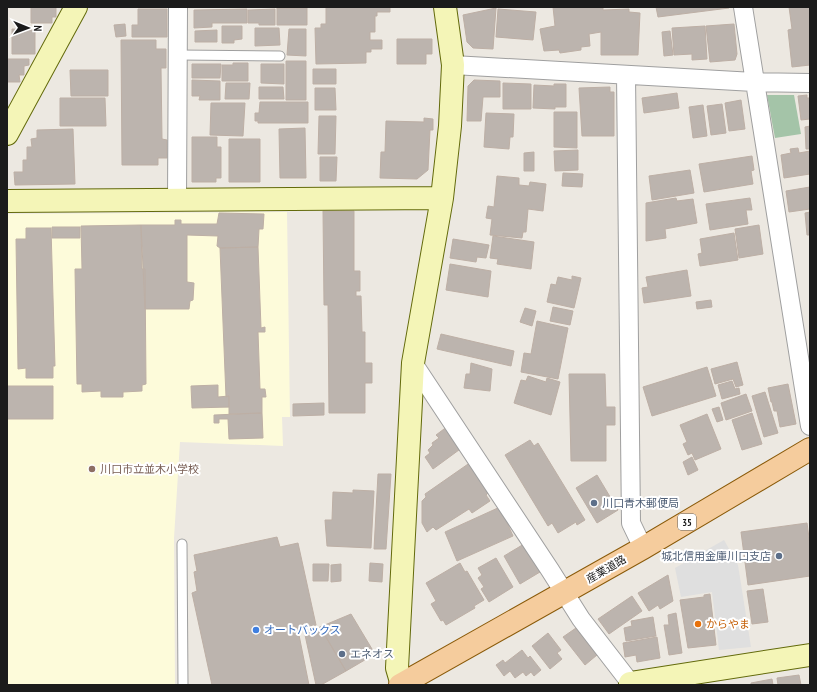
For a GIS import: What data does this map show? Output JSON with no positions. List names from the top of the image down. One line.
{"streets":{"main road":["35","産業道路"]},"places":["川口市立並木小学校","川口青木郵便局","城北信用金庫川口支店","からやま","オートバックス","エネオス"],"north":"right"}
